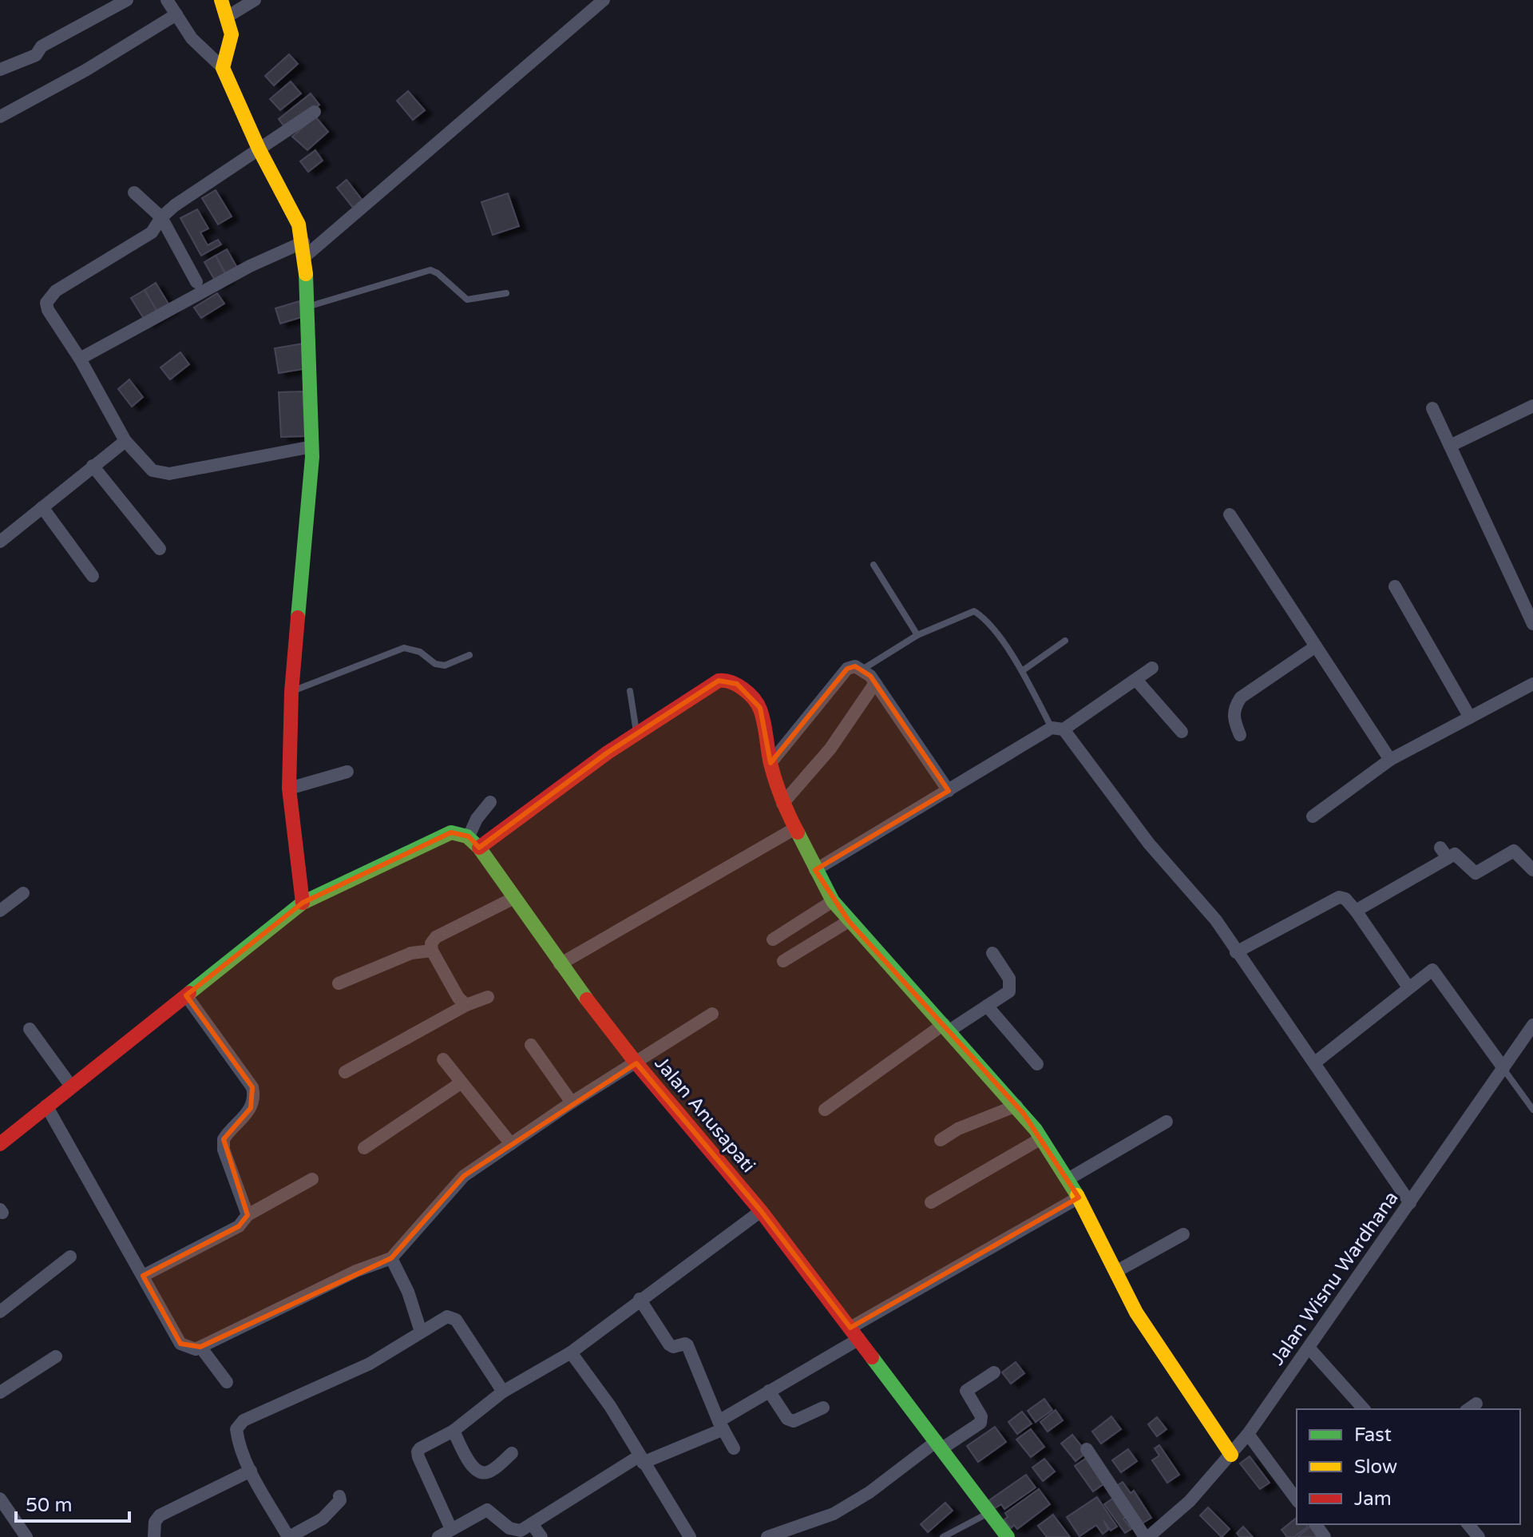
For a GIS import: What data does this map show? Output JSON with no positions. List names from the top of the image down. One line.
{"streets":{"street":["Jalan Anusapati","Jalan Wisnu Wardhana"]},"legend":["Fast","Slow","Jam"],"scale_bar":"50 m"}
